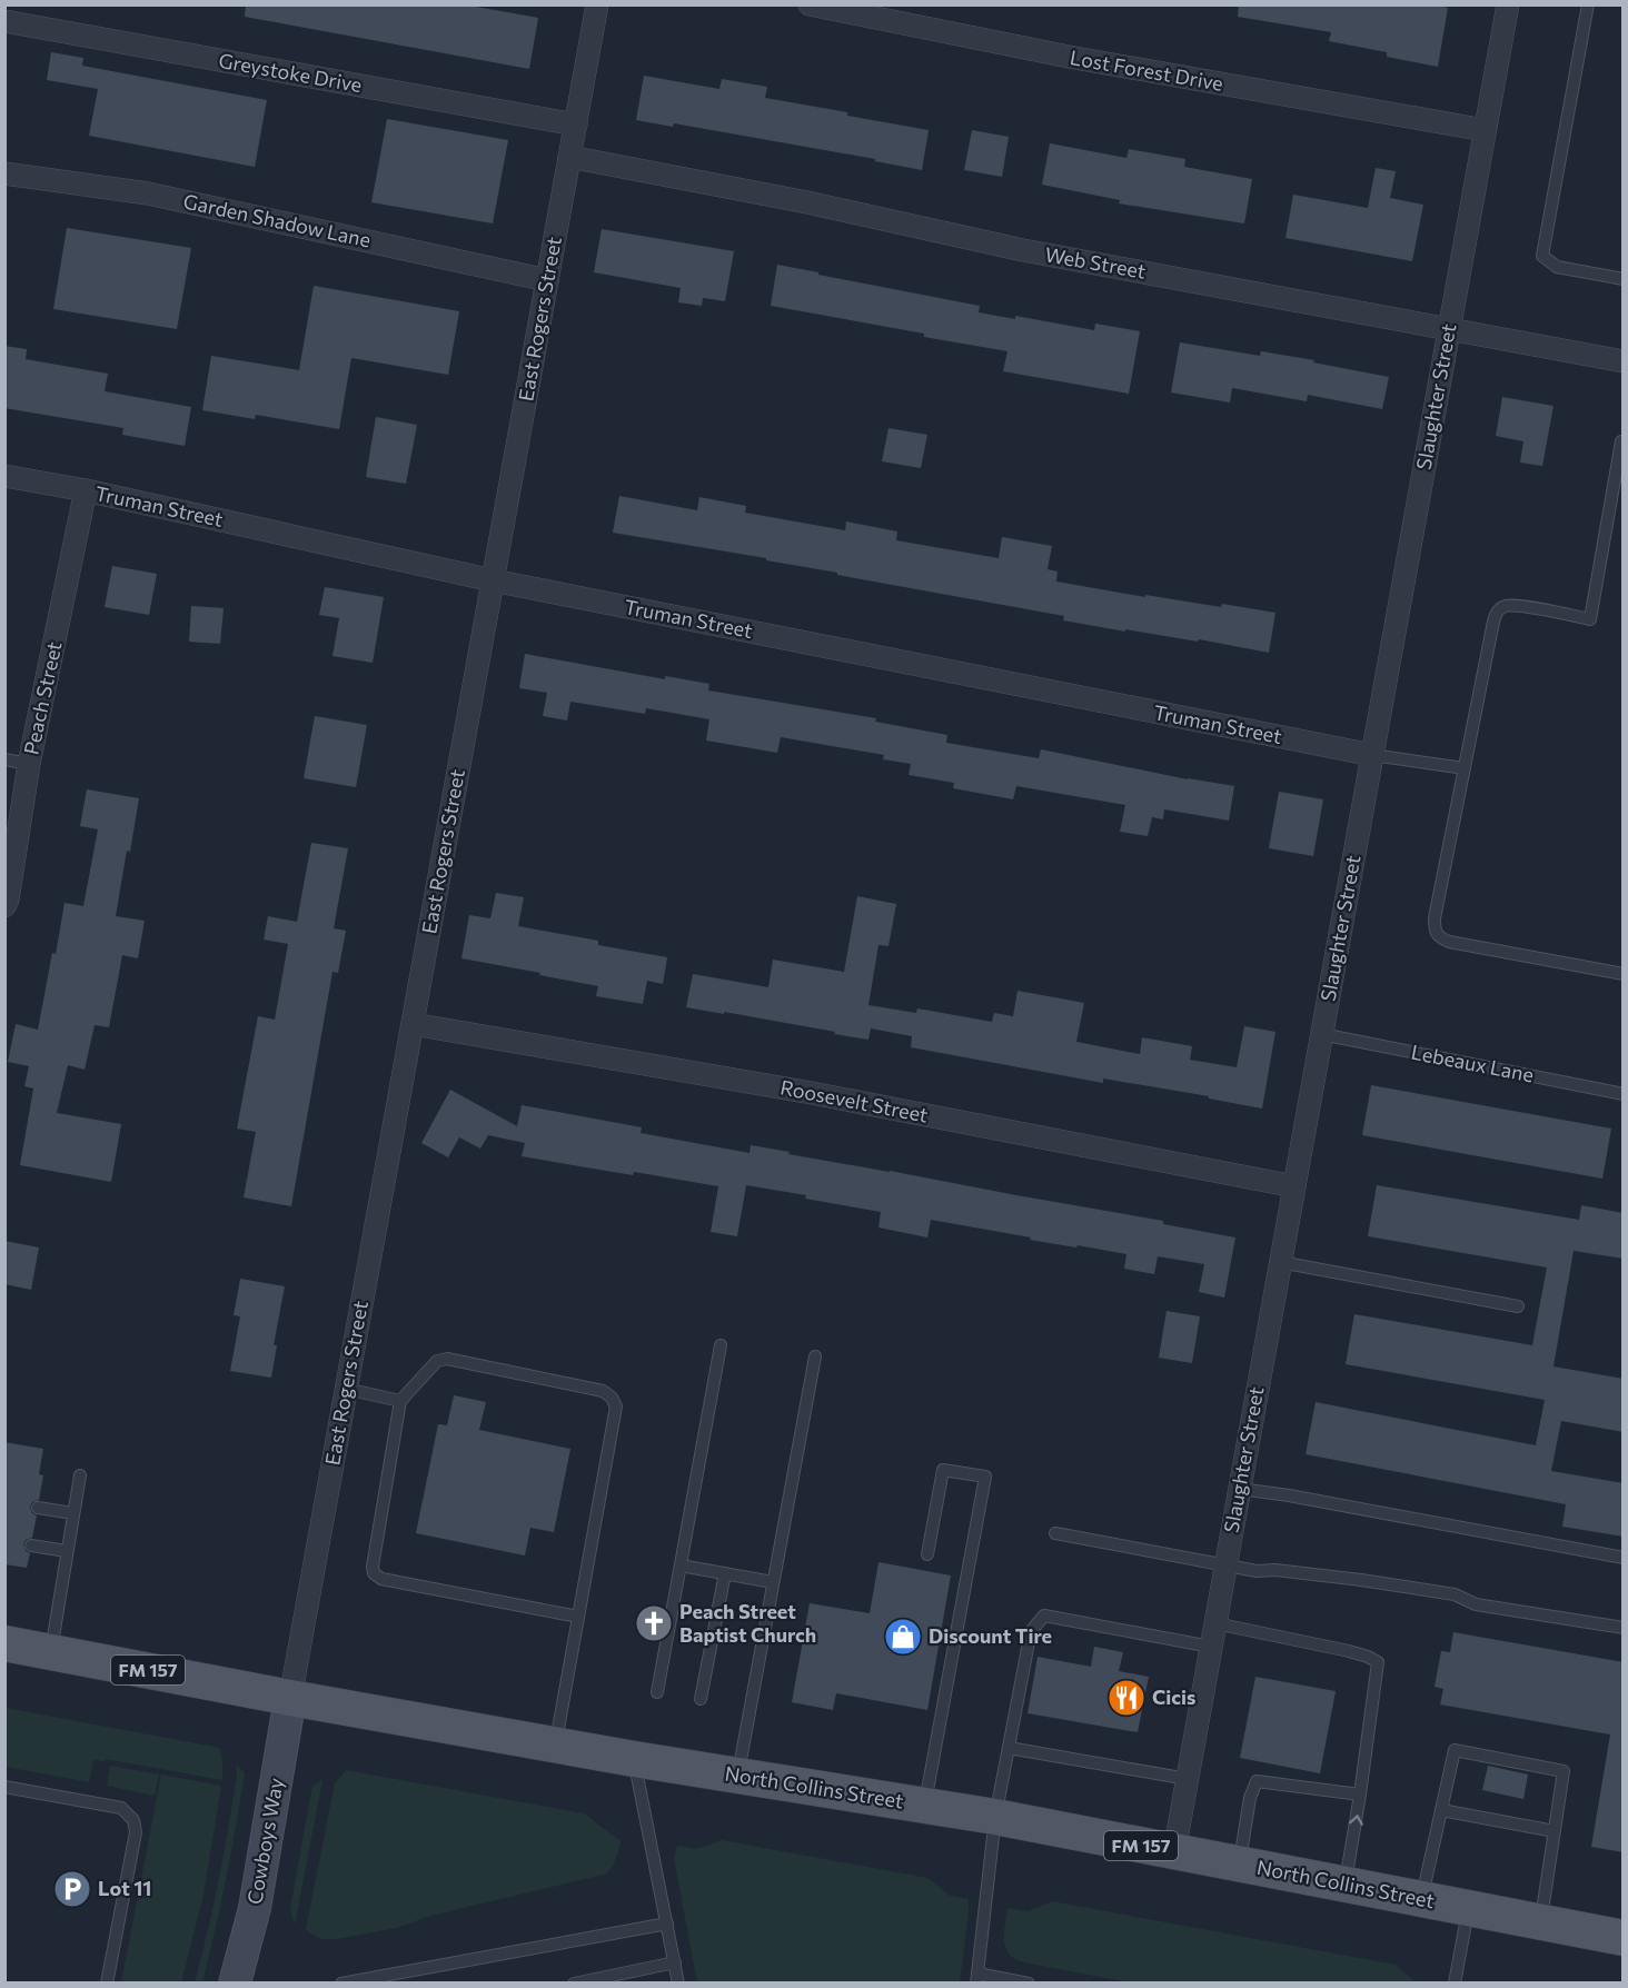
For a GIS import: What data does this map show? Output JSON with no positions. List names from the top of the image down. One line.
{"streets":{"main road":["FM 157","North Collins Street"],"street":["Lost Forest Drive","Greystoke Drive","Garden Shadow Lane","Web Street","East Rogers Street","Slaughter Street","Truman Street","Peach Street","Roosevelt Street","Cowboys Way"],"lane":["Lebeaux Lane"]},"crossings":[["Lost Forest Drive","Slaughter Street"],["Greystoke Drive","East Rogers Street"],["Garden Shadow Lane","East Rogers Street"],["Web Street","East Rogers Street"],["Web Street","Slaughter Street"],["East Rogers Street","Truman Street"],["East Rogers Street","Roosevelt Street"],["East Rogers Street","North Collins Street"],["East Rogers Street","Cowboys Way"],["Slaughter Street","Truman Street"],["Slaughter Street","Lebeaux Lane"],["Slaughter Street","Roosevelt Street"],["Slaughter Street","North Collins Street"],["Truman Street","Peach Street"],["North Collins Street","Cowboys Way"]],"places":{"church":["Peach Street Baptist Church"],"shop":["Discount Tire"],"restaurant":["Cicis"],"parking":["Lot 11"]}}
